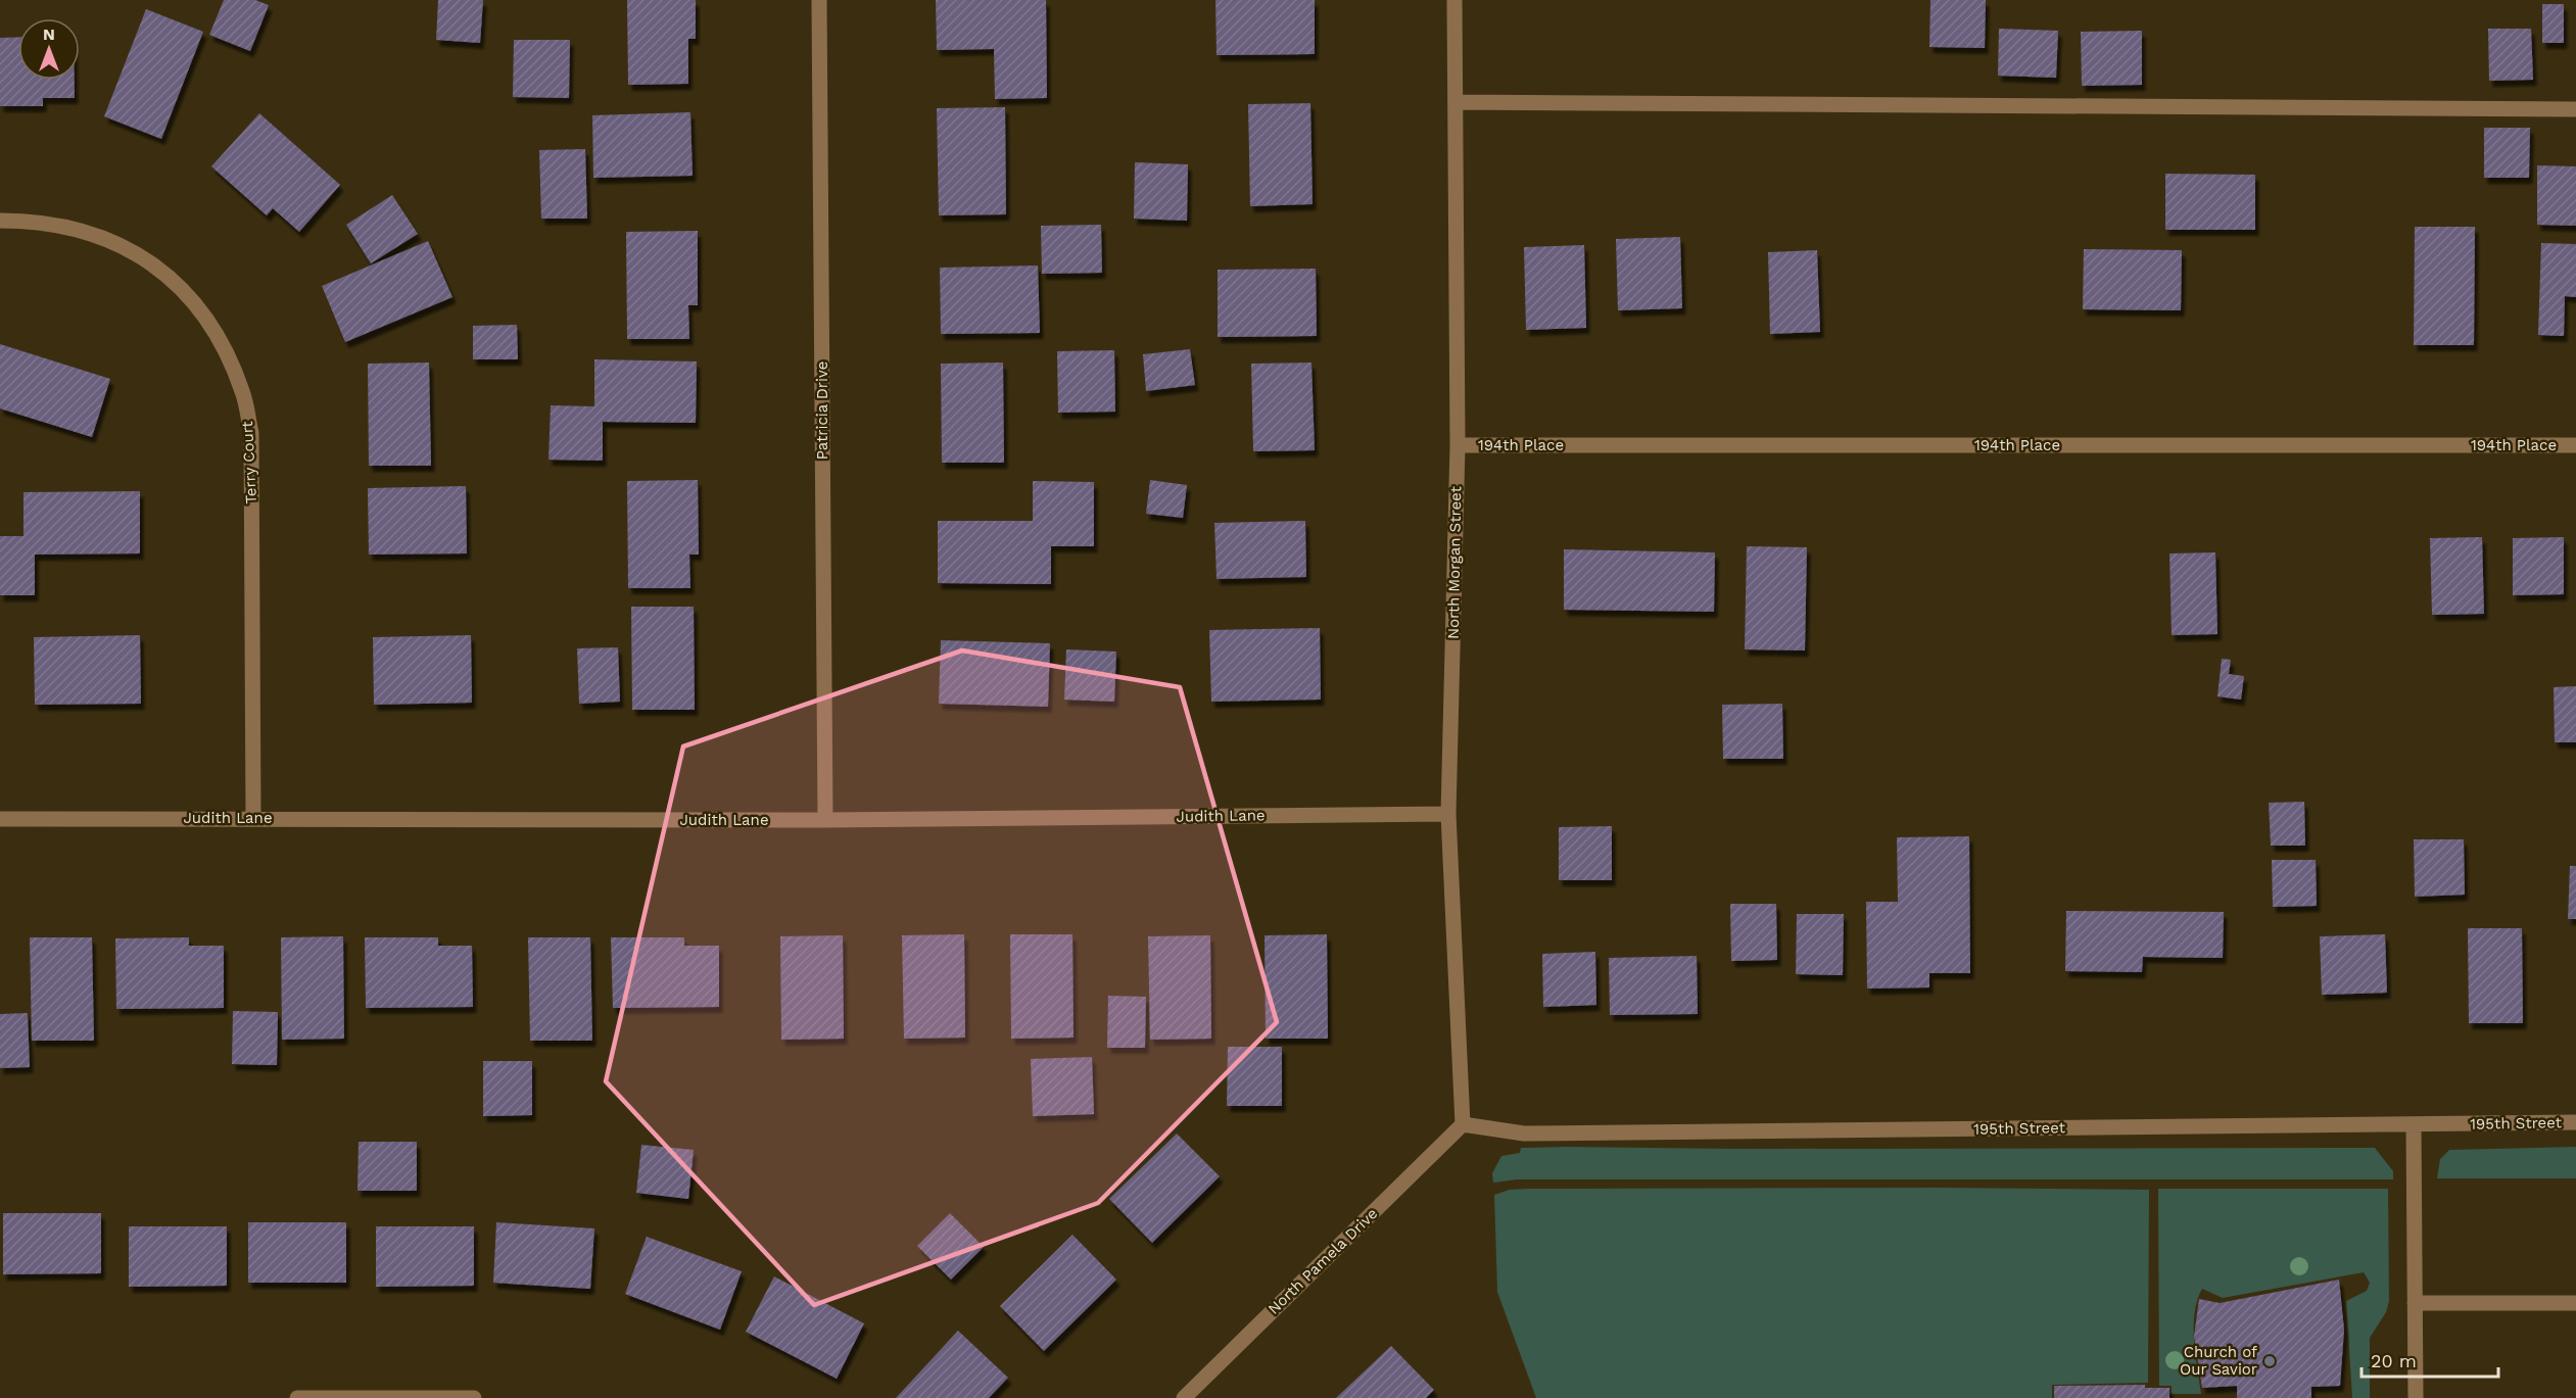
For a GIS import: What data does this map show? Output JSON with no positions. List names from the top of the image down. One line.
{"streets":{"street":["Patricia Drive","194th Place","Terry Court","North Morgan Street","Judith Lane","195th Street","North Pamela Drive"]},"crossings":[["Patricia Drive","Judith Lane"],["194th Place","North Morgan Street"],["Terry Court","Judith Lane"],["North Morgan Street","Judith Lane"],["North Morgan Street","195th Street"],["North Morgan Street","North Pamela Drive"],["195th Street","North Pamela Drive"]],"places":["Church of Our Savior"],"scale_bar":"20 m","north":"top"}
